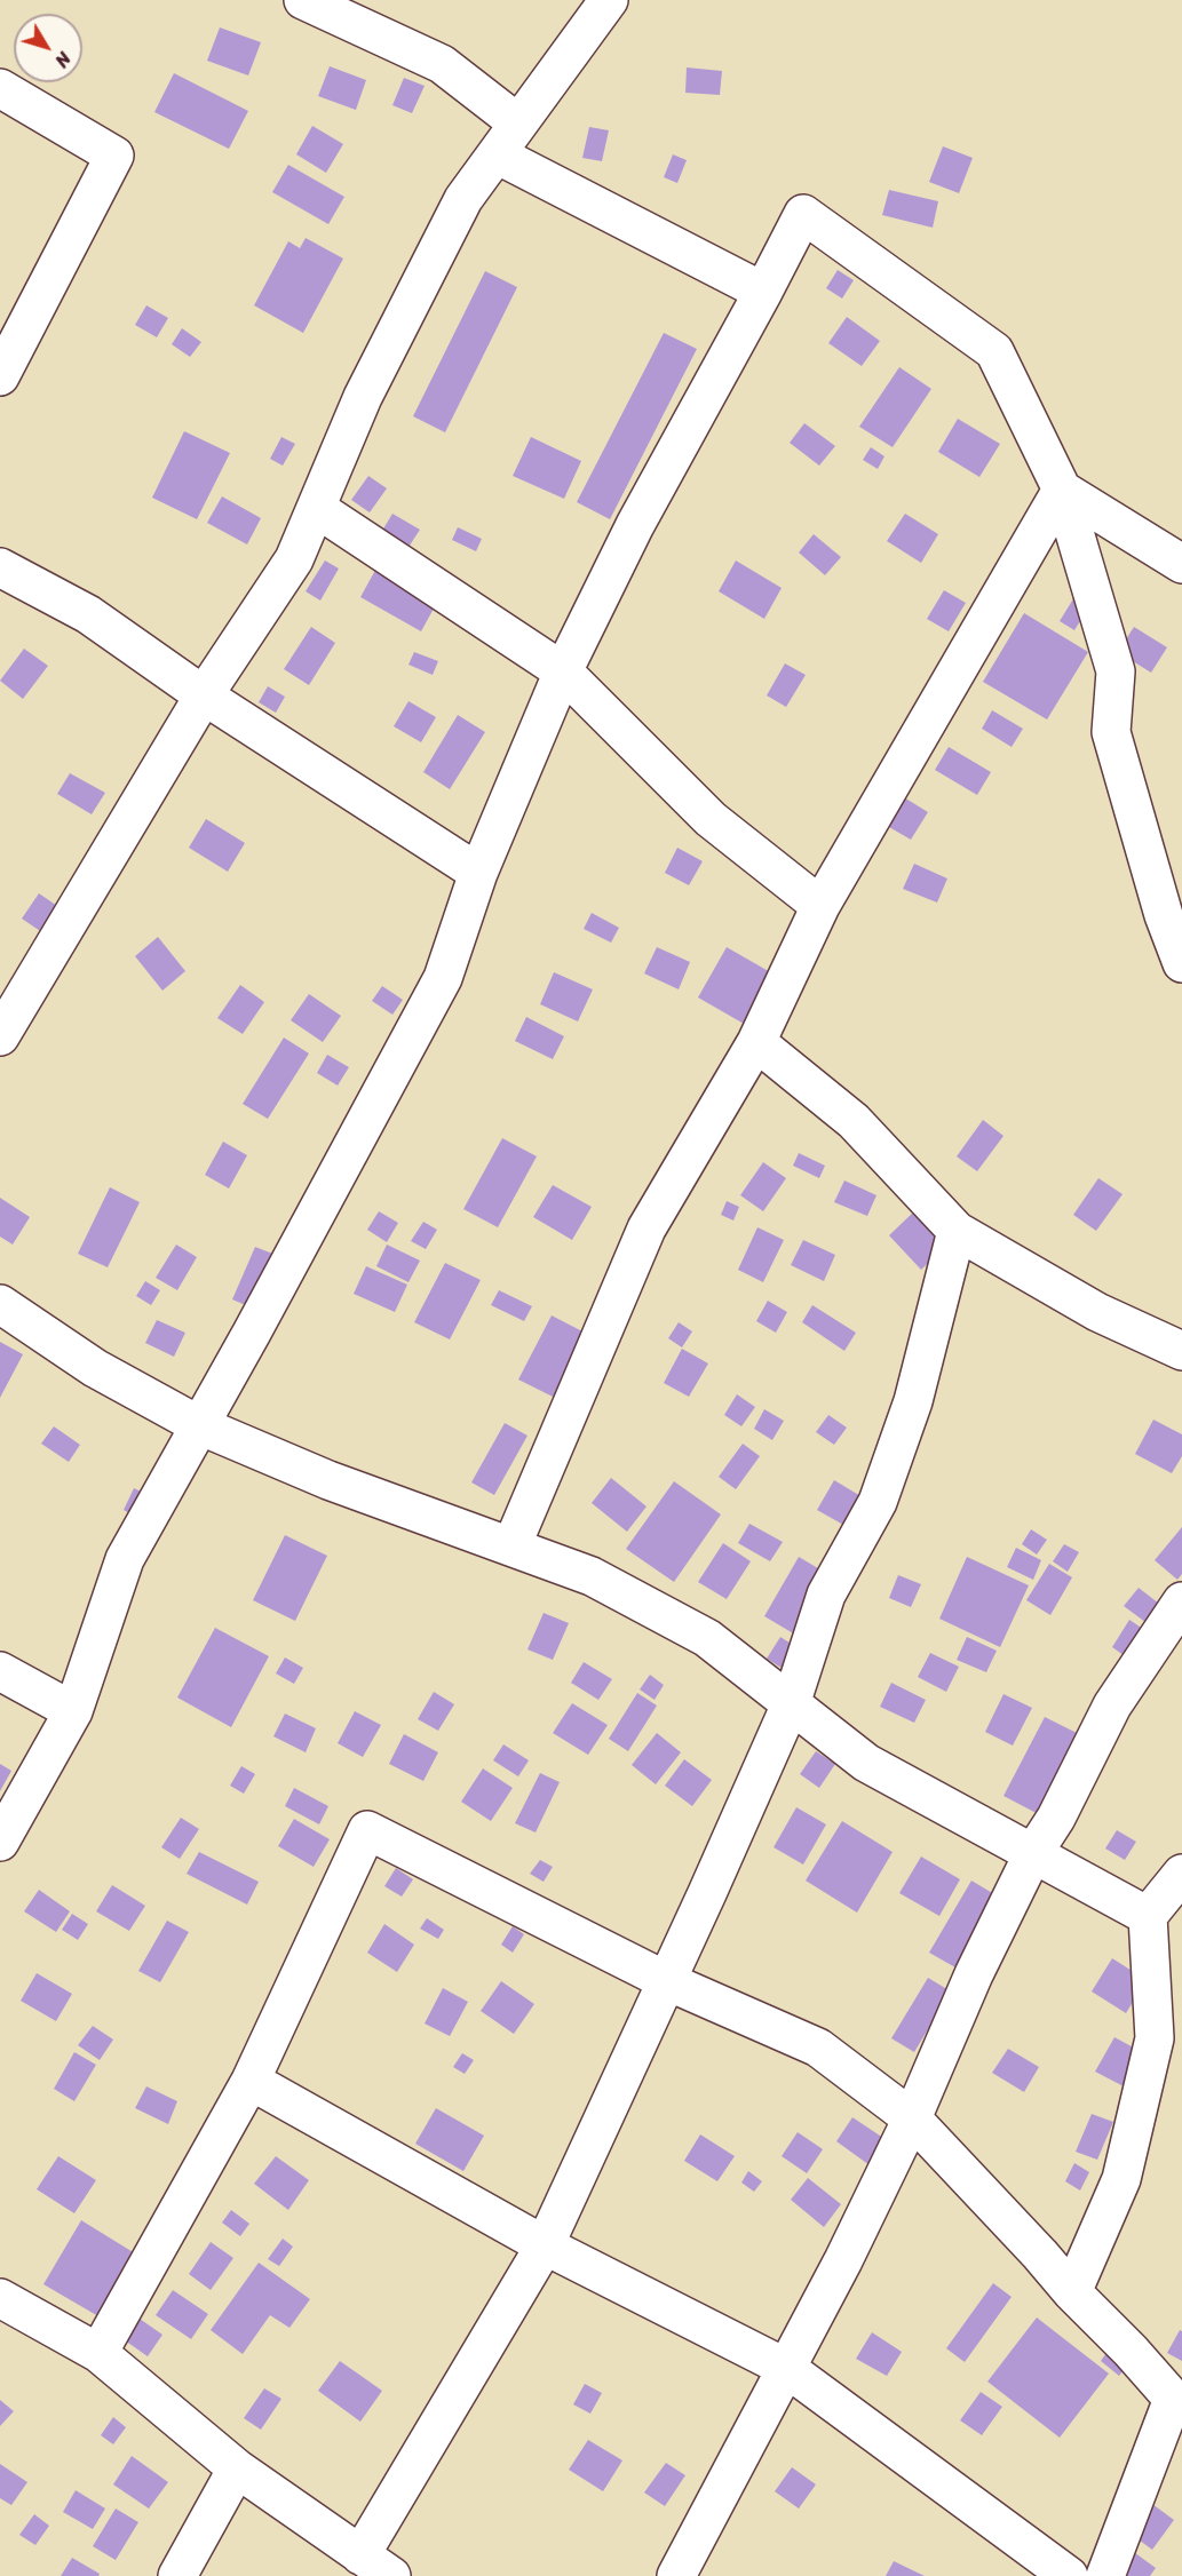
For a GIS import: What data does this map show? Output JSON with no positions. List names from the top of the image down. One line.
{"north":"bottom right"}
